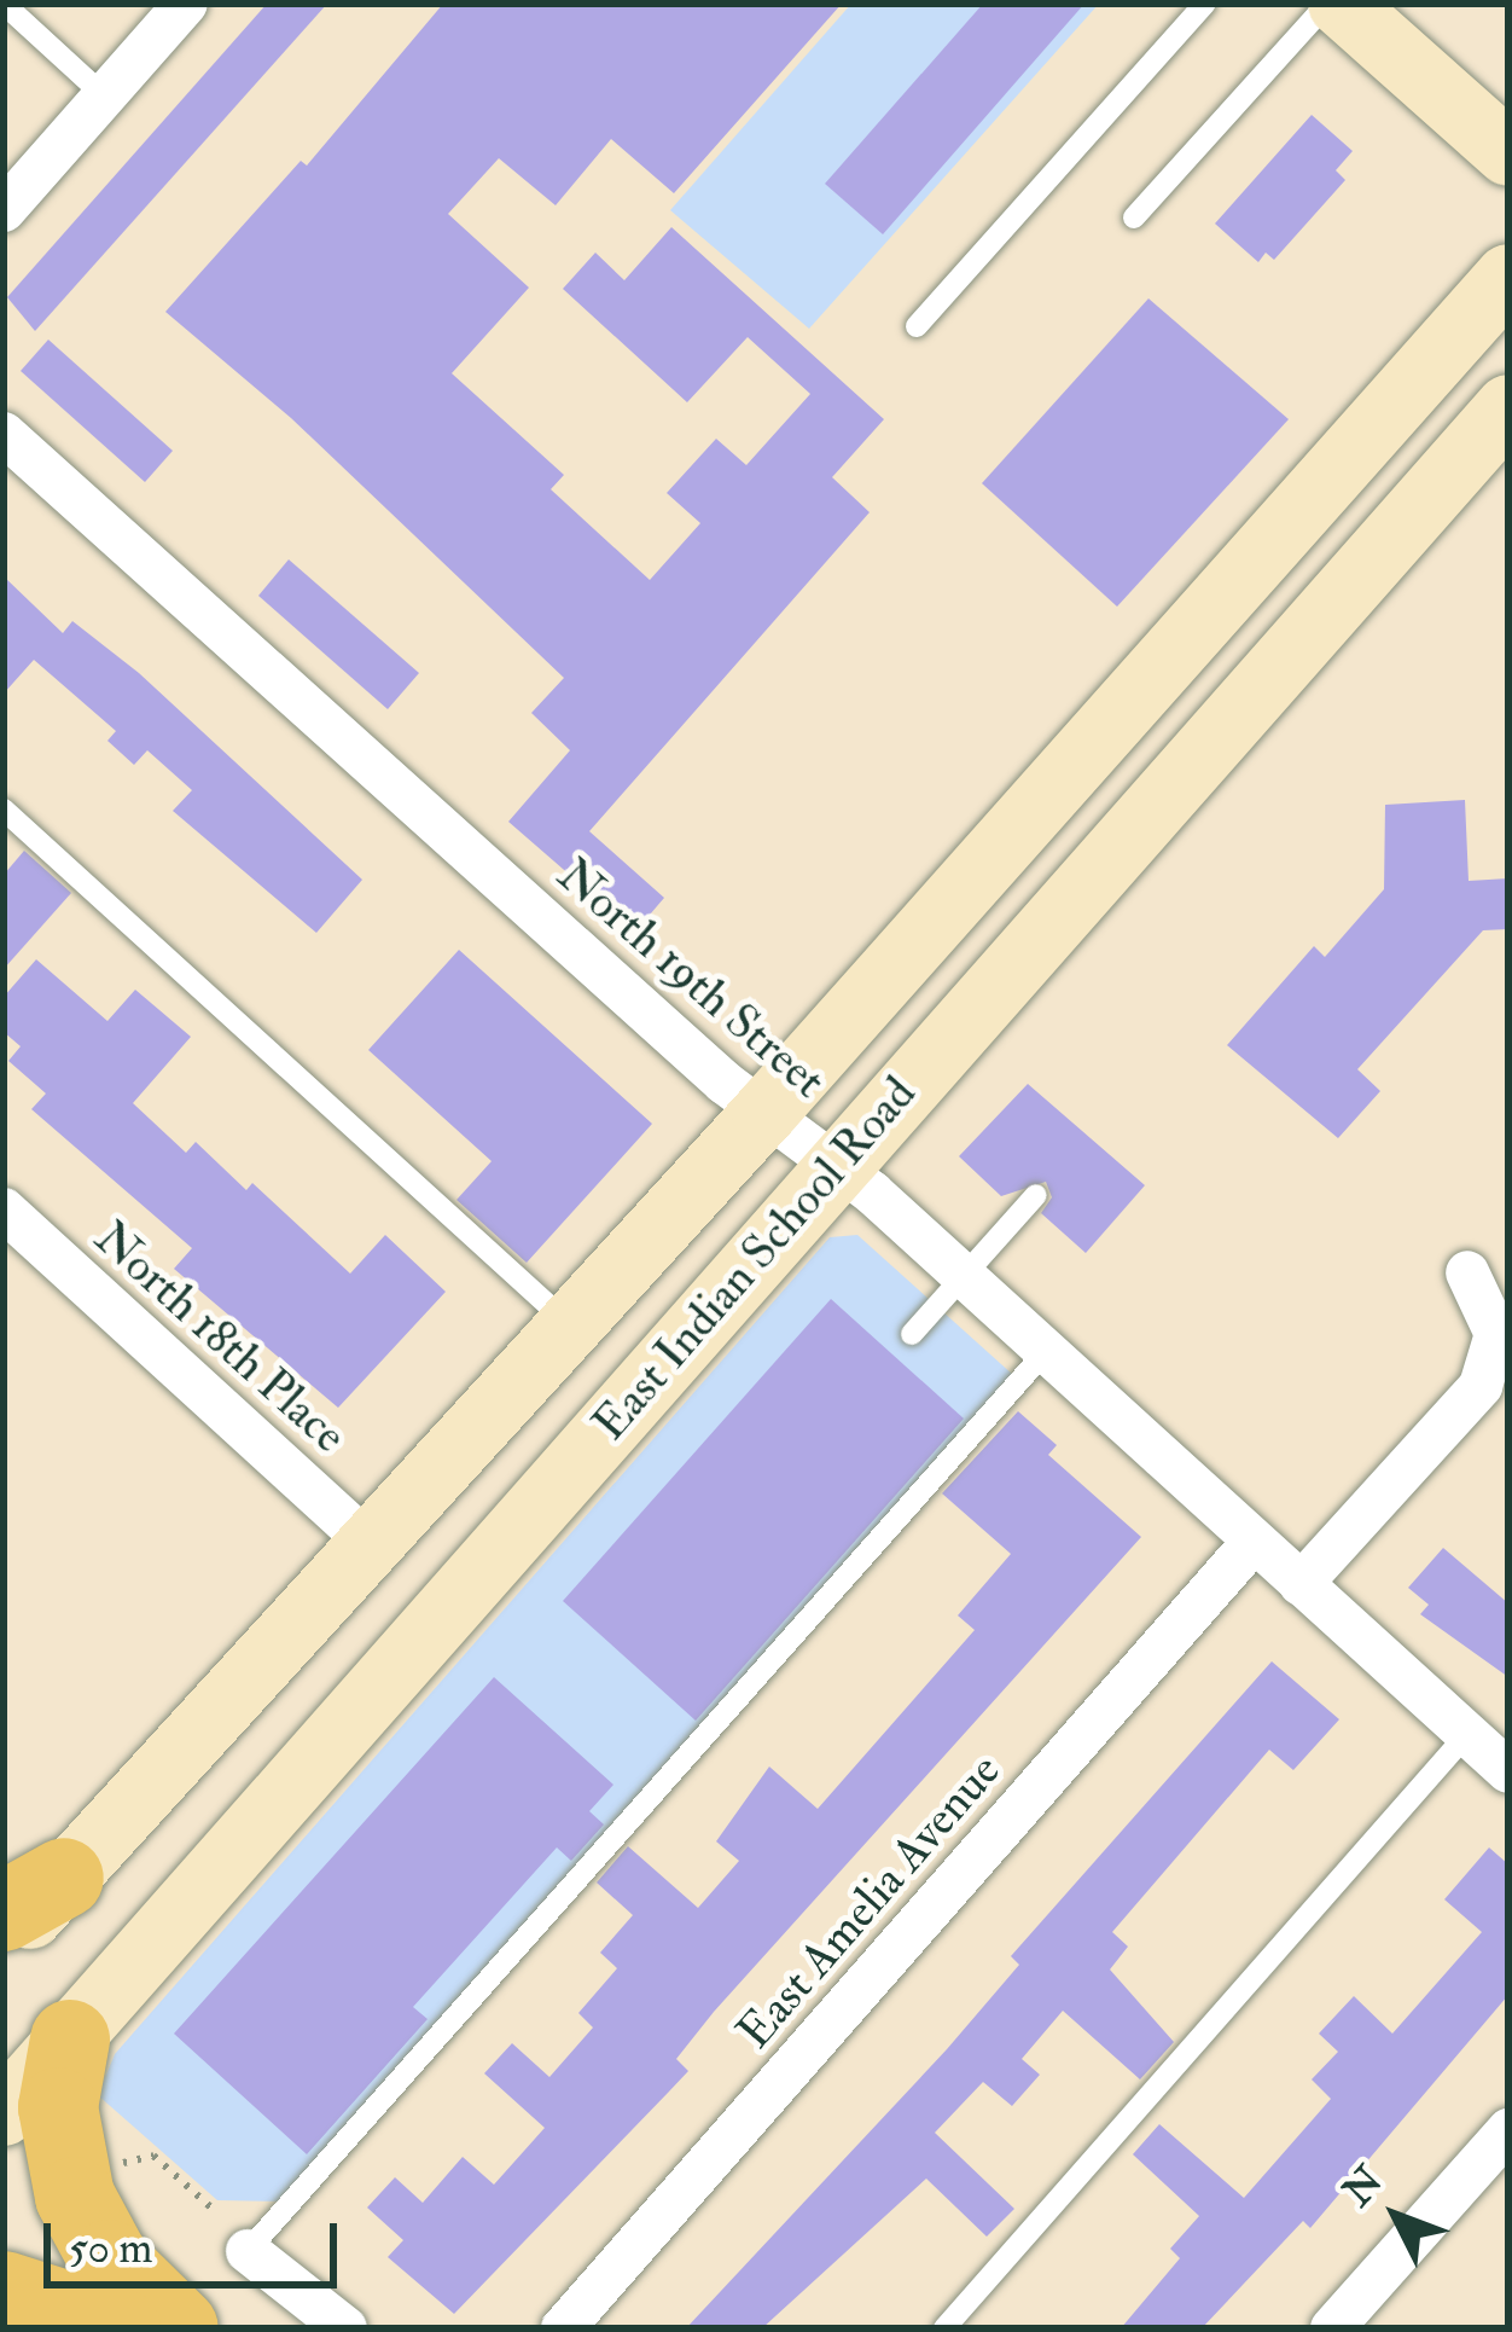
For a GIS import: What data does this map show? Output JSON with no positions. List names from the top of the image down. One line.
{"streets":{"main road":["East Indian School Road"],"street":["North 19th Street","North 18th Place","East Amelia Avenue"]},"crossings":[["North 19th Street","East Indian School Road"],["North 19th Street","East Amelia Avenue"],["East Indian School Road","North 18th Place"]],"scale_bar":"50 m","north":"top left"}
